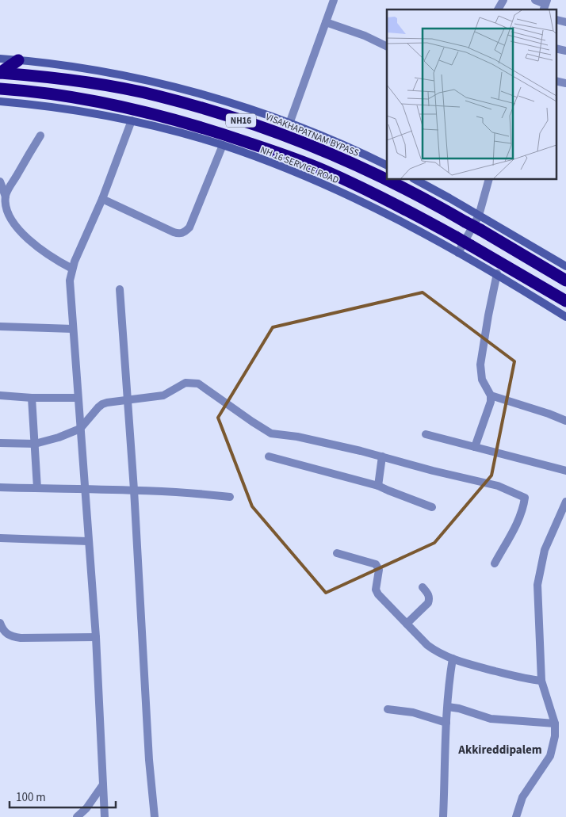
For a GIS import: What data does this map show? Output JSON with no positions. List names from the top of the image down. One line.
{"streets":{"highway":["NH16","VISAKHAPATNAM BYPASS"],"street":["NH 16 SERVICE ROAD"]},"districts":["Akkireddipalem"],"scale_bar":"100 m"}
